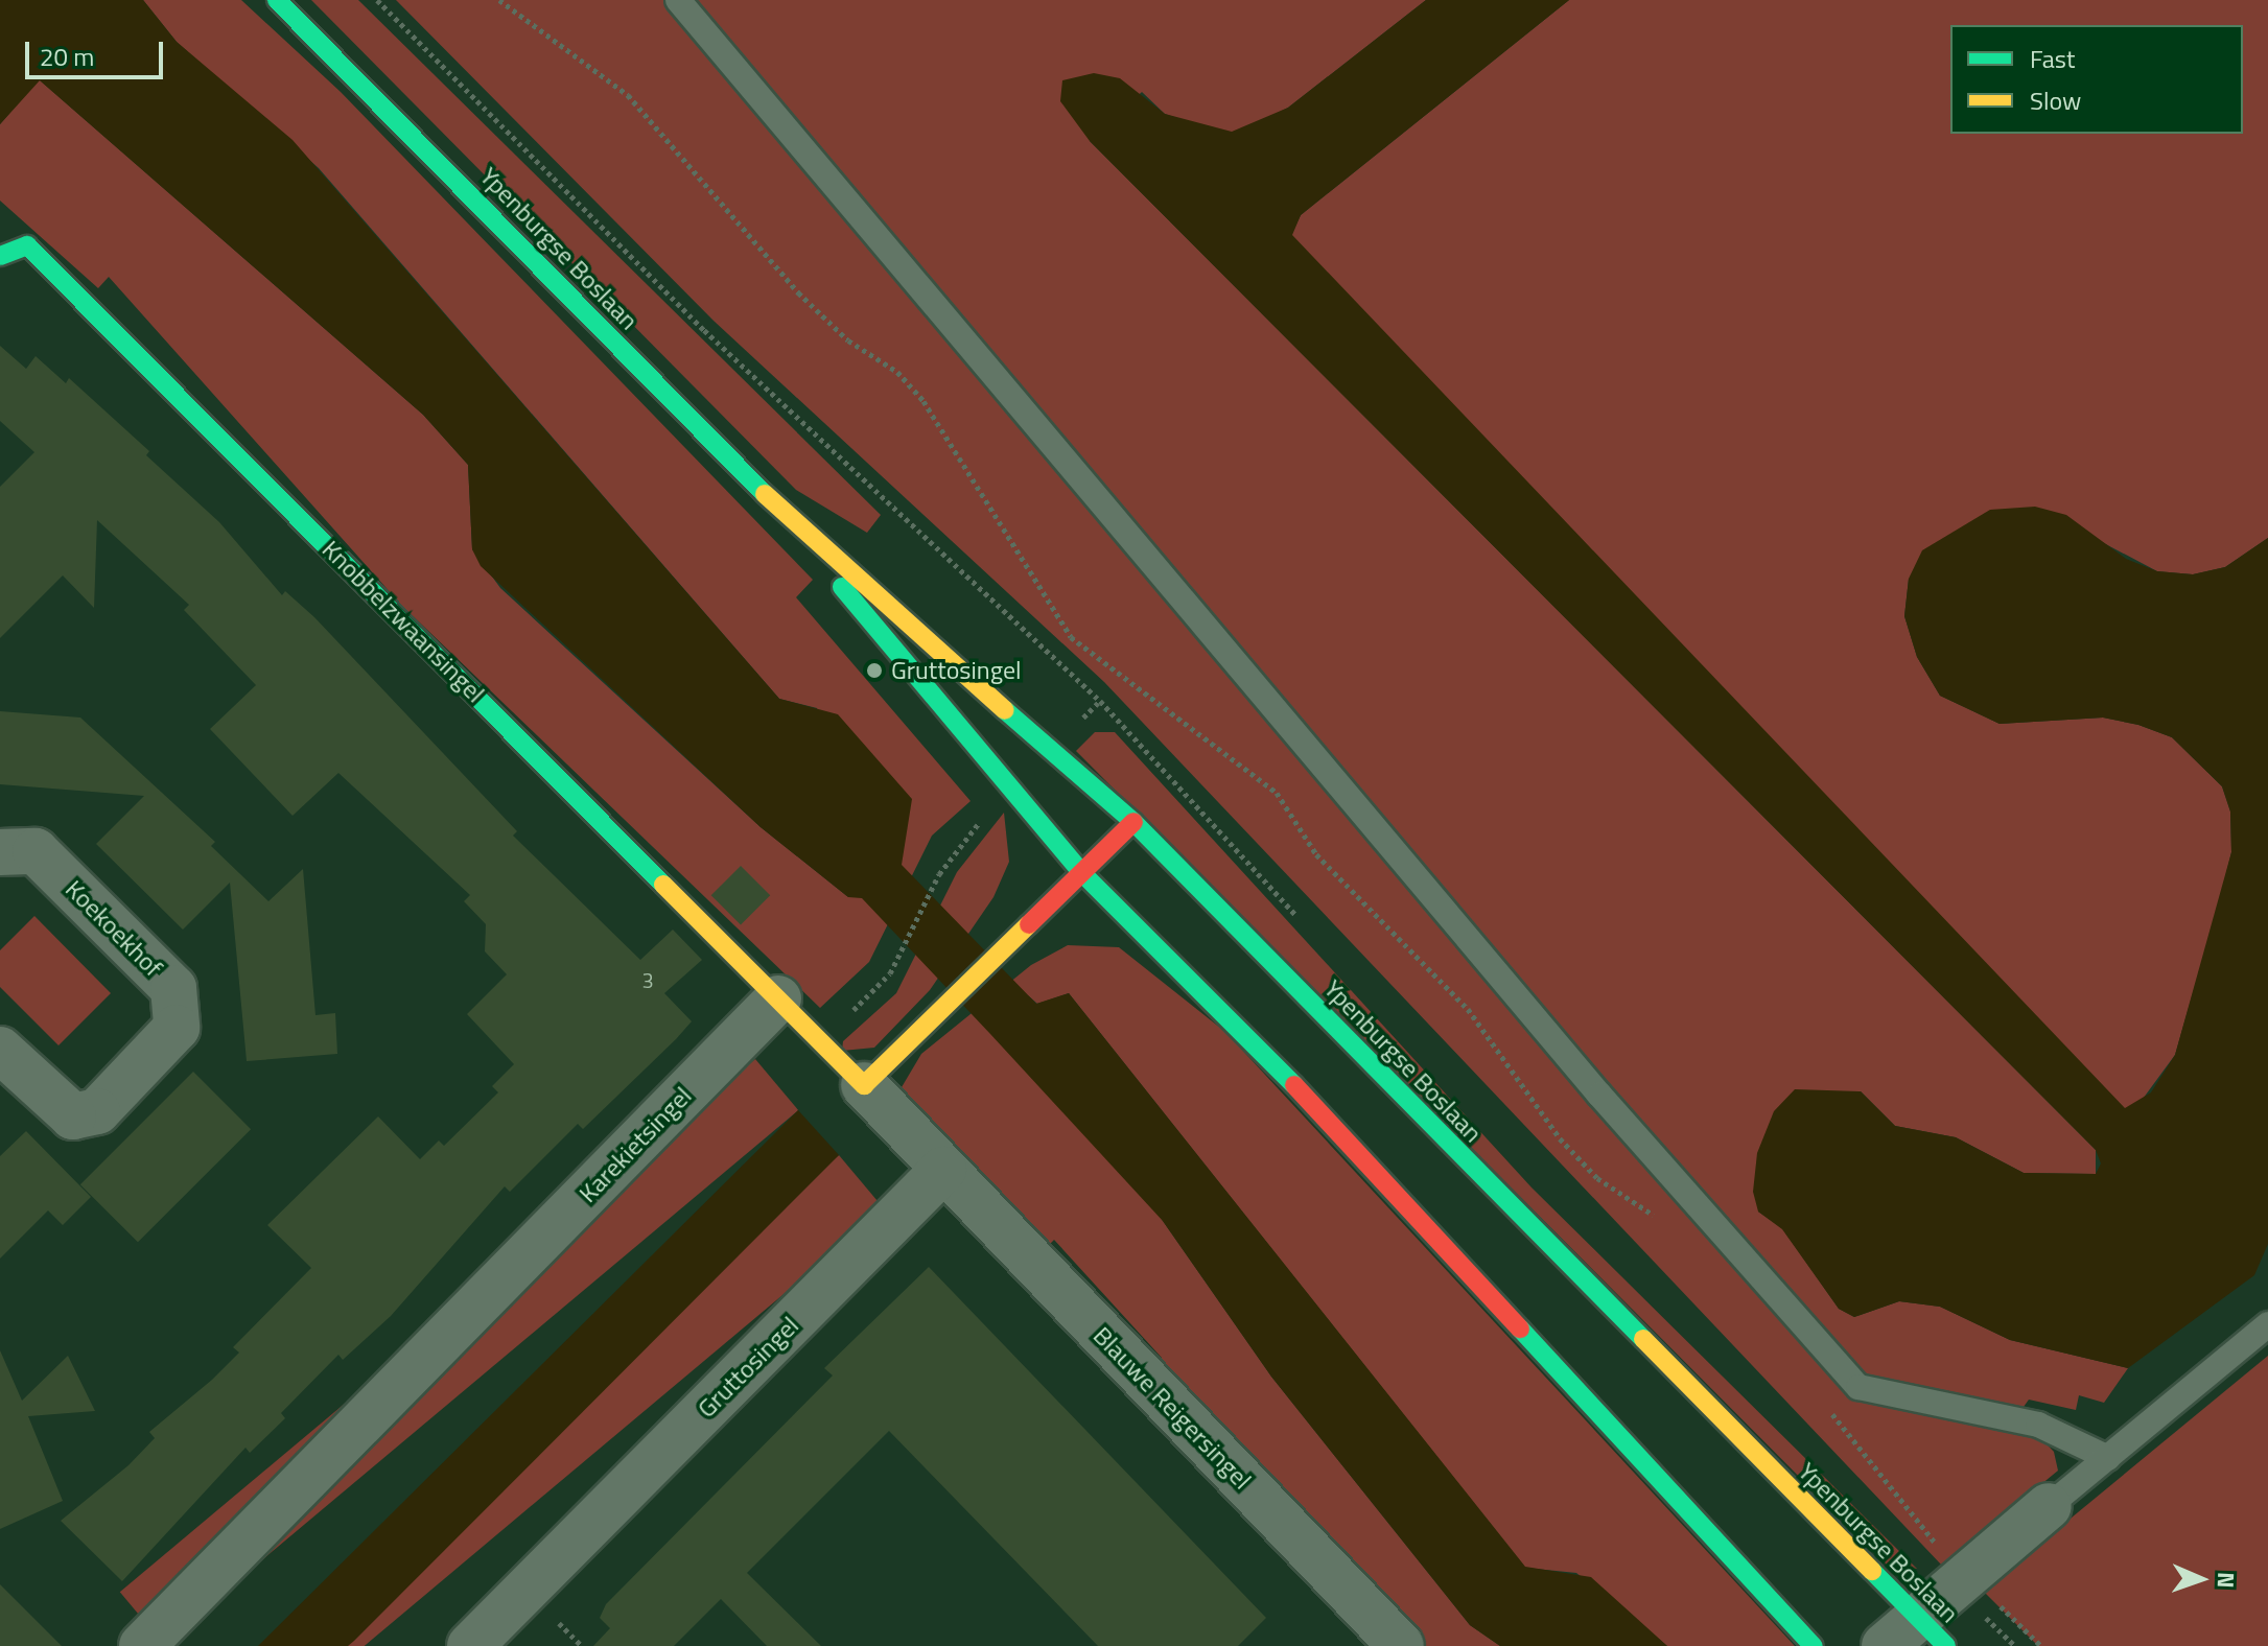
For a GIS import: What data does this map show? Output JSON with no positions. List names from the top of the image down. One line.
{"streets":{"main road":["Ypenburgse Boslaan","Knobbelzwaansingel"],"street":["Koekoekhof","Karekietsingel","Gruttosingel","Blauwe Reigersingel"]},"crossings":[["Knobbelzwaansingel","Karekietsingel"],["Gruttosingel","Blauwe Reigersingel"]],"places":["Gruttosingel"],"house_numbers":["3"],"legend":["Fast","Slow"],"scale_bar":"20 m","north":"right"}
